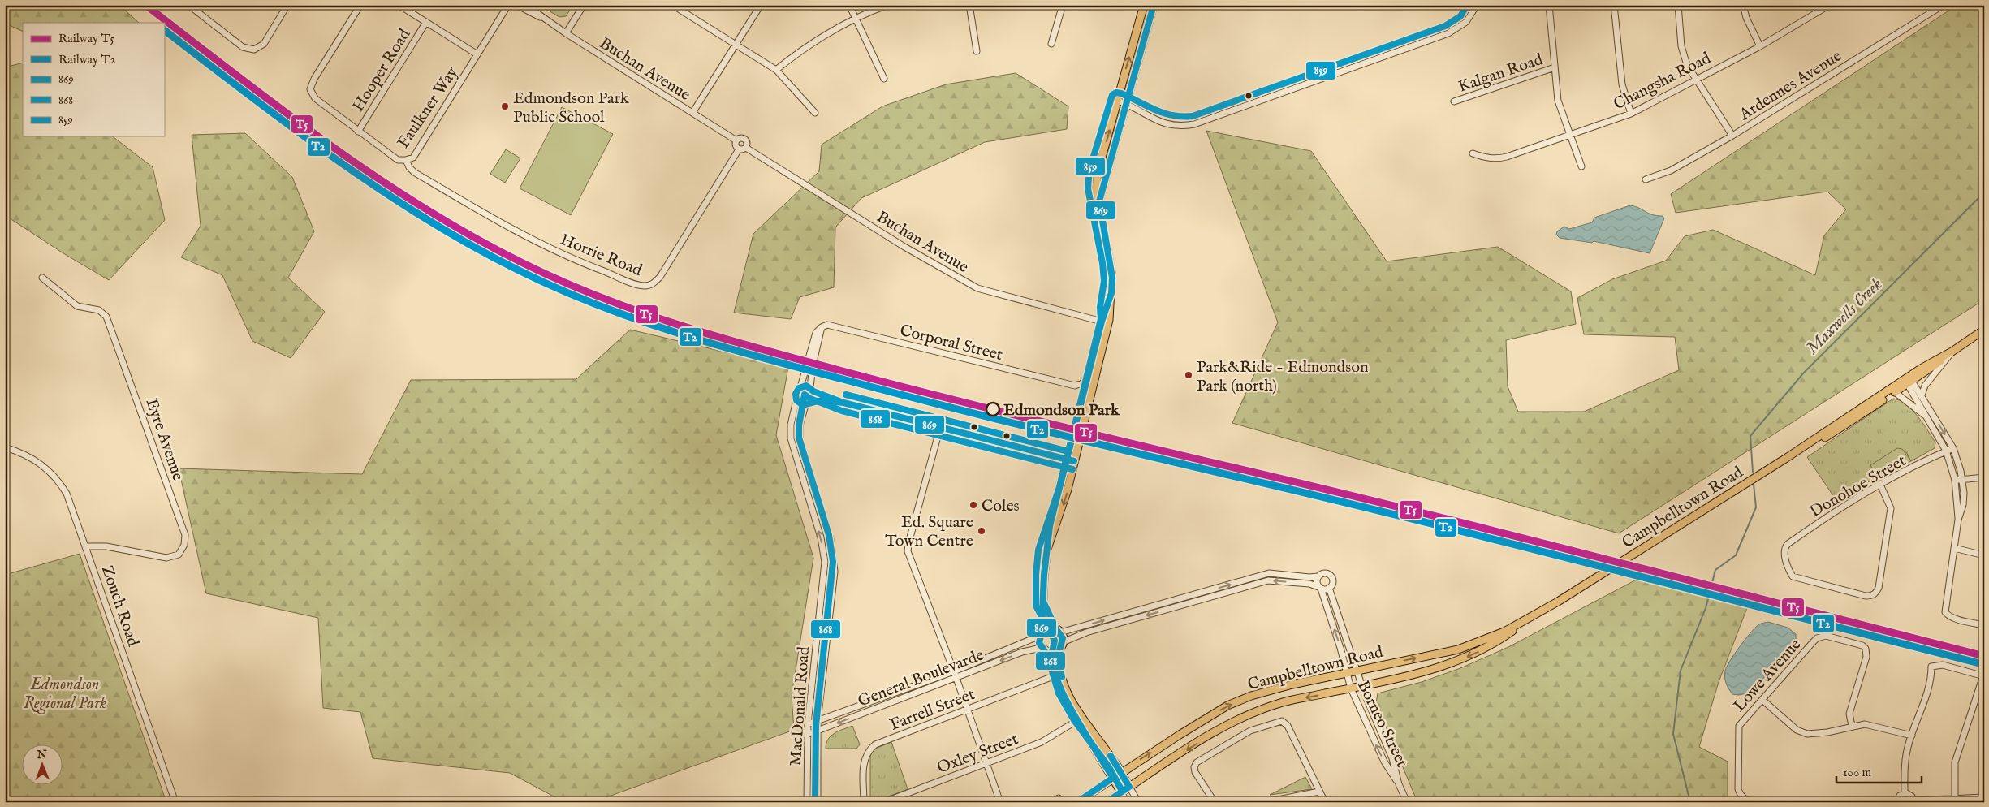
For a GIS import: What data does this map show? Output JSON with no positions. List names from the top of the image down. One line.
{"streets":{"main road":["Campbelltown Road"],"street":["Buchan Avenue","Hooper Road","Kalgan Road","Changsha Road","Ardennes Avenue","Faulkner Way","Horrie Road","Corporal Street","Eyre Avenue","Donohoe Street","Zouch Road","Lowe Avenue","General Boulevarde","MacDonald Road","Farrell Street","Borneo Street","Oxley Street"]},"crossings":[["Buchan Avenue","Horrie Road"],["Hooper Road","Faulkner Way"],["Faulkner Way","Horrie Road"],["Eyre Avenue","Zouch Road"],["Campbelltown Road","Borneo Street"],["General Boulevarde","MacDonald Road"]],"water":["Maxwells Creek"],"parks":["Edmondson Regional Park"],"places":["Edmondson Park Public School","Park&Ride - Edmondson Park (north)","Edmondson Park","Coles","Ed. Square Town Centre"],"lines":["rail line T5","transit line 869","transit line 859","rail line T2","transit line 868"],"legend":["Railway T5","Railway T2","869","868","859"],"scale_bar":"100 m","north":"top"}
